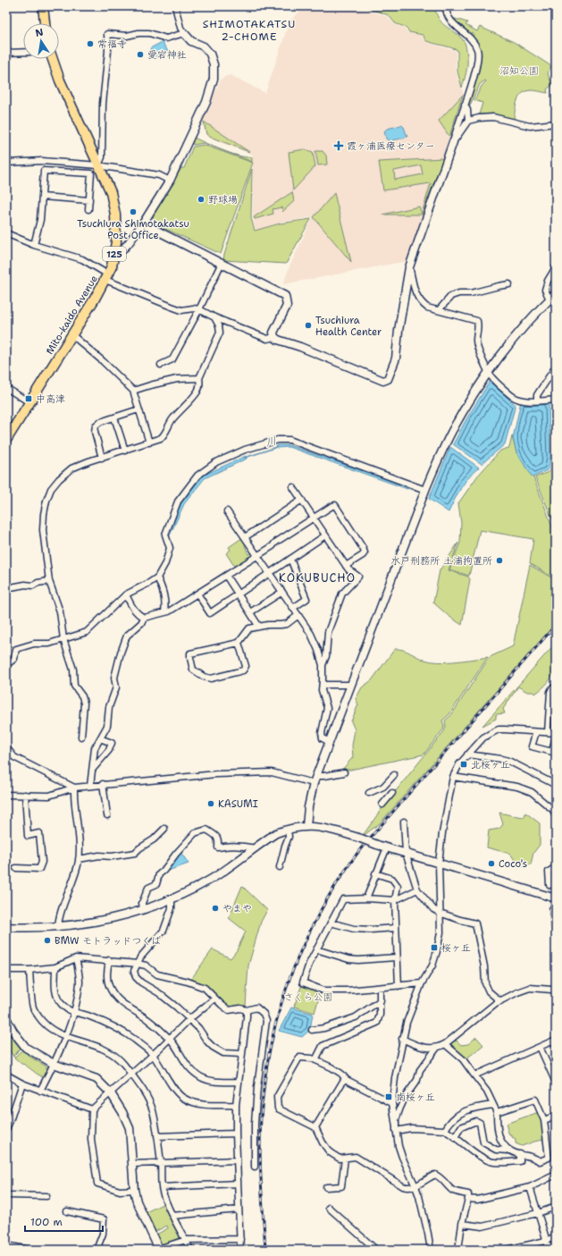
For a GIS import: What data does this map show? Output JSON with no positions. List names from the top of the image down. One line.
{"streets":{"highway":["125","Mito-kaido Avenue"]},"districts":["SHIMOTAKATSU 2-CHOME","KOKUBUCHO"],"water":["川"],"parks":["沼知公園","さくら公園"],"places":{"other":["常福寺","愛宕神社","野球場","Tsuchiura Shimotakatsu Post Office","Tsuchiura Health Center","水戸刑務所 土浦拘置所","KASUMI","Coco's","やまや","BMW モトラッドつくば"],"health":["霞ヶ浦医療センター"],"transit":["中高津","北桜ヶ丘","桜ヶ丘","南桜ヶ丘"]},"scale_bar":"100 m","north":"top"}
